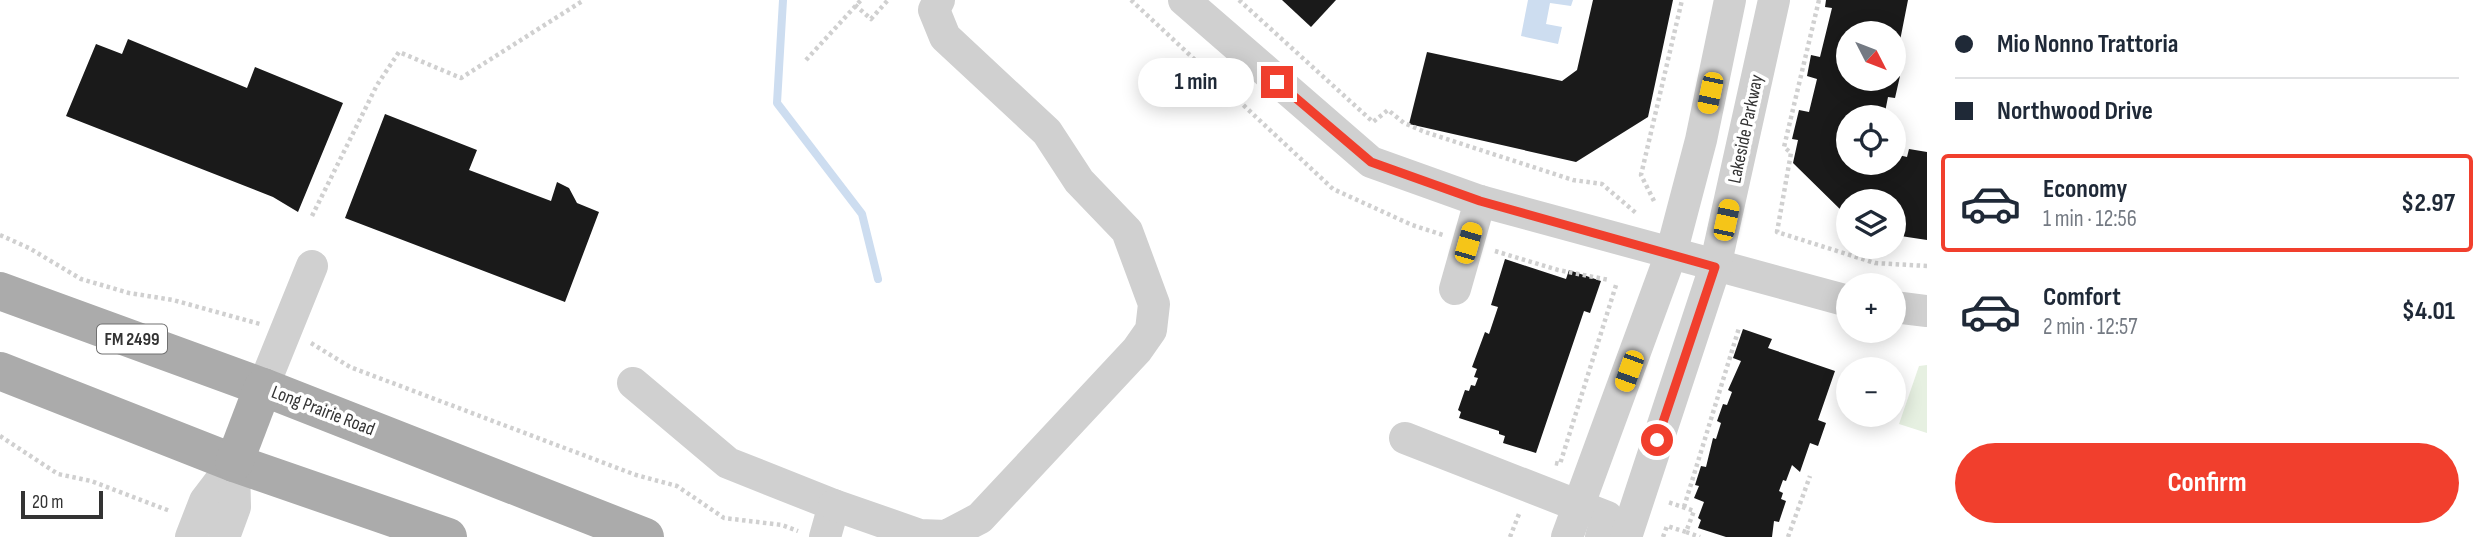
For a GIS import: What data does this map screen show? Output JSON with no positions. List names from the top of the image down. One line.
{"streets":{"main road":["FM 2499","Long Prairie Road"],"street":["Lakeside Parkway"]},"scale_bar":"20 m","north":"bottom right","page":{"banner":["Mio Nonno Trattoria","Northwood Drive"],"map_buttons":["+","−"],"bubble":"1 min","list":[{"name":"Economy","note":"1 min · 12:56","value":"$2.97"},{"name":"Comfort","note":"2 min · 12:57","value":"$4.01"}],"buttons":"Confirm","scale":"20 m"}}
